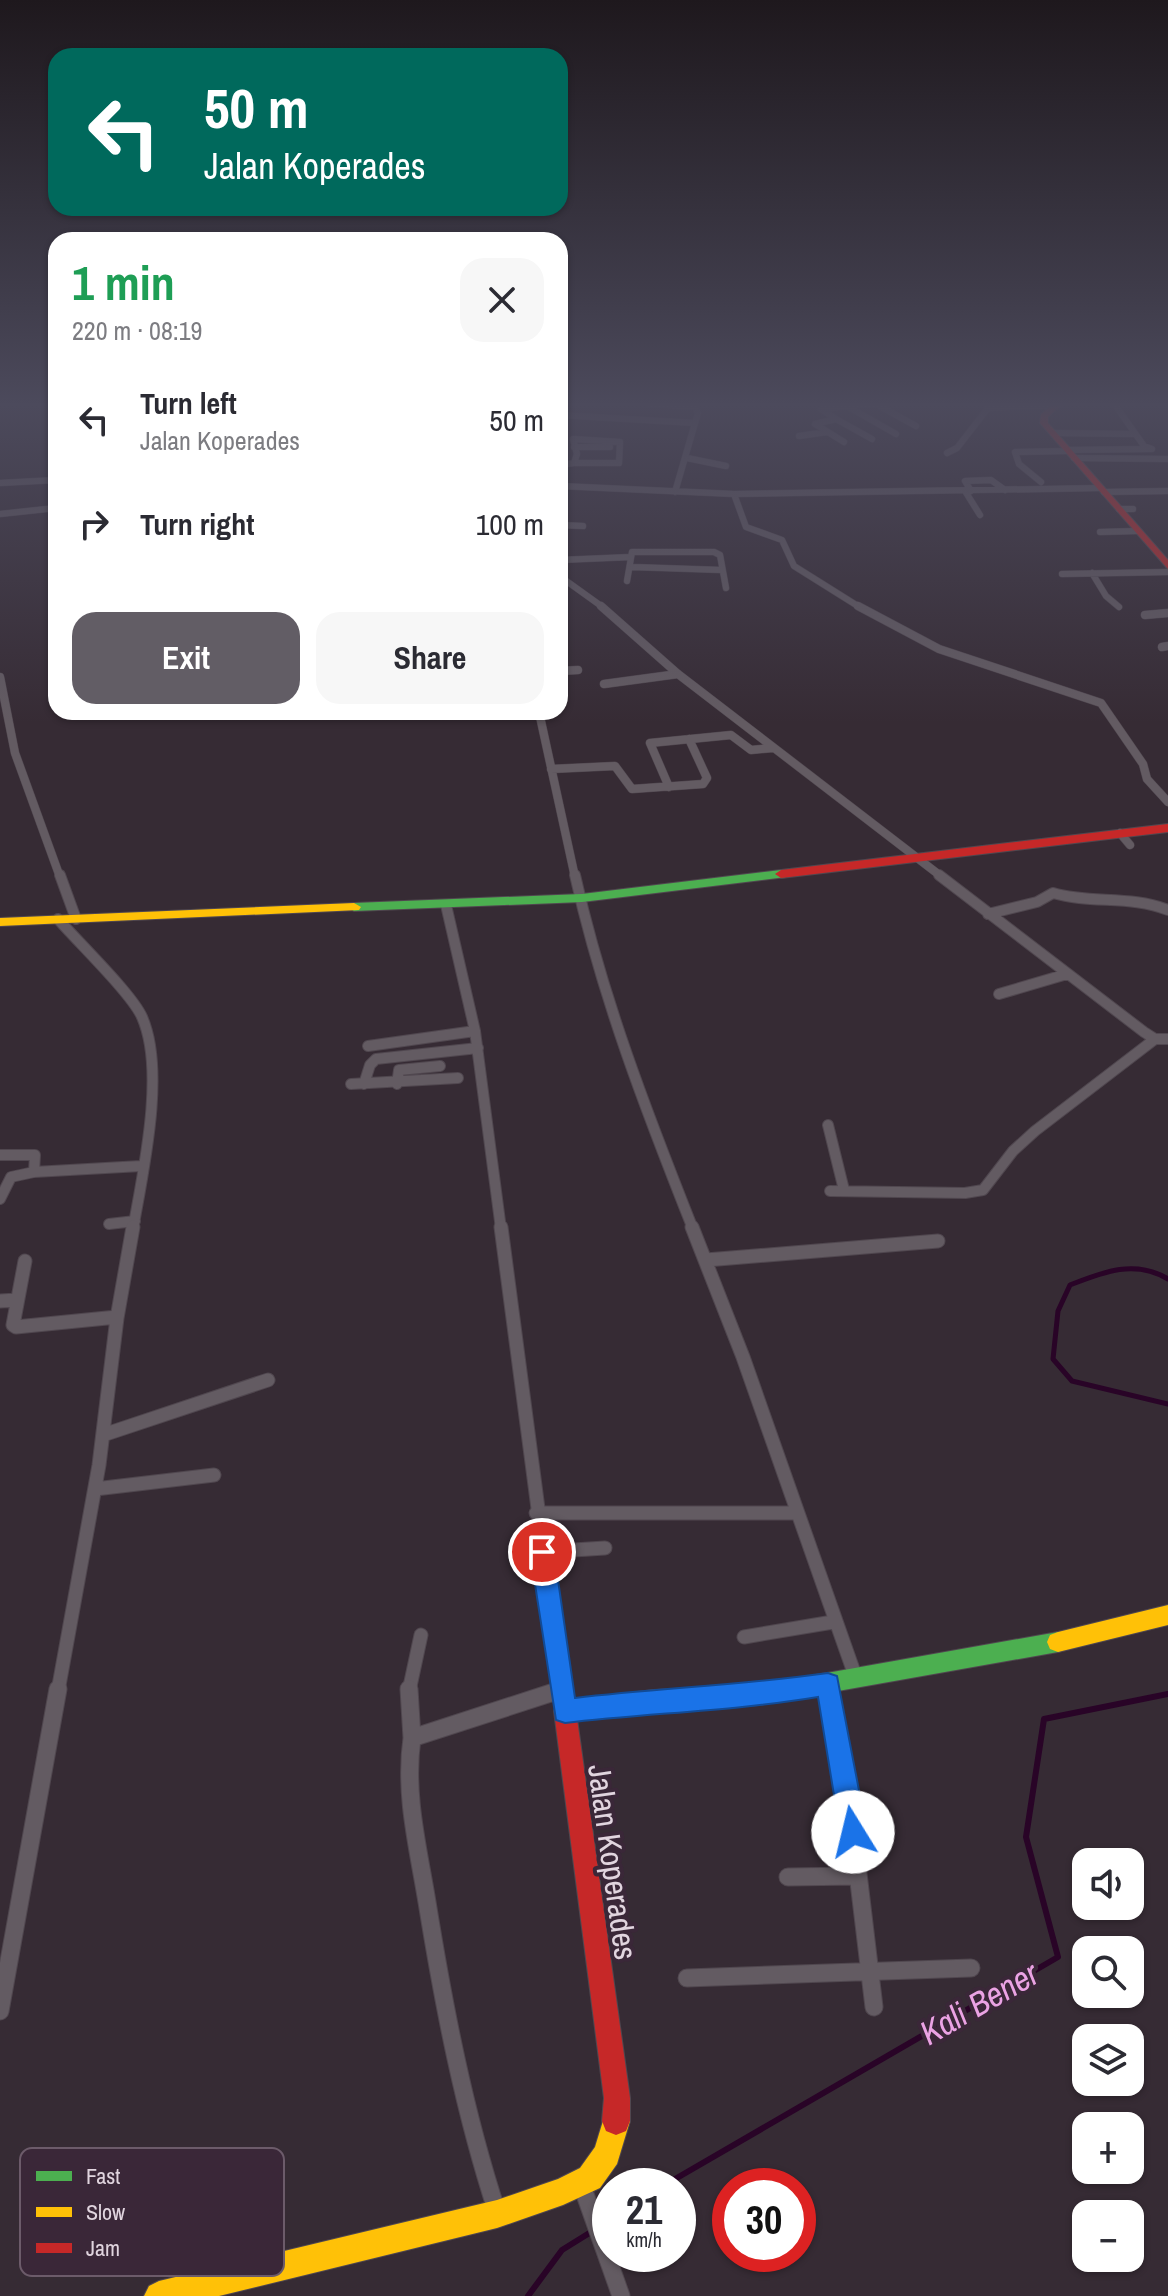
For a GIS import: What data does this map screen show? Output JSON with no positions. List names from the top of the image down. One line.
{"streets":{"street":["Jalan Koperades"]},"water":["Kali Bener"],"legend":["Fast","Slow","Jam"],"page":{"turn":["50 m","Jalan Koperades"],"heading":["1 min","220 m · 08:19"],"list":[{"name":"Turn left","note":"Jalan Koperades","value":"50 m"},{"name":"Turn right","value":"100 m"}],"buttons":["Exit","Share"],"map_buttons":["+","−"],"speed":"21 km/h","limit":"30"}}
